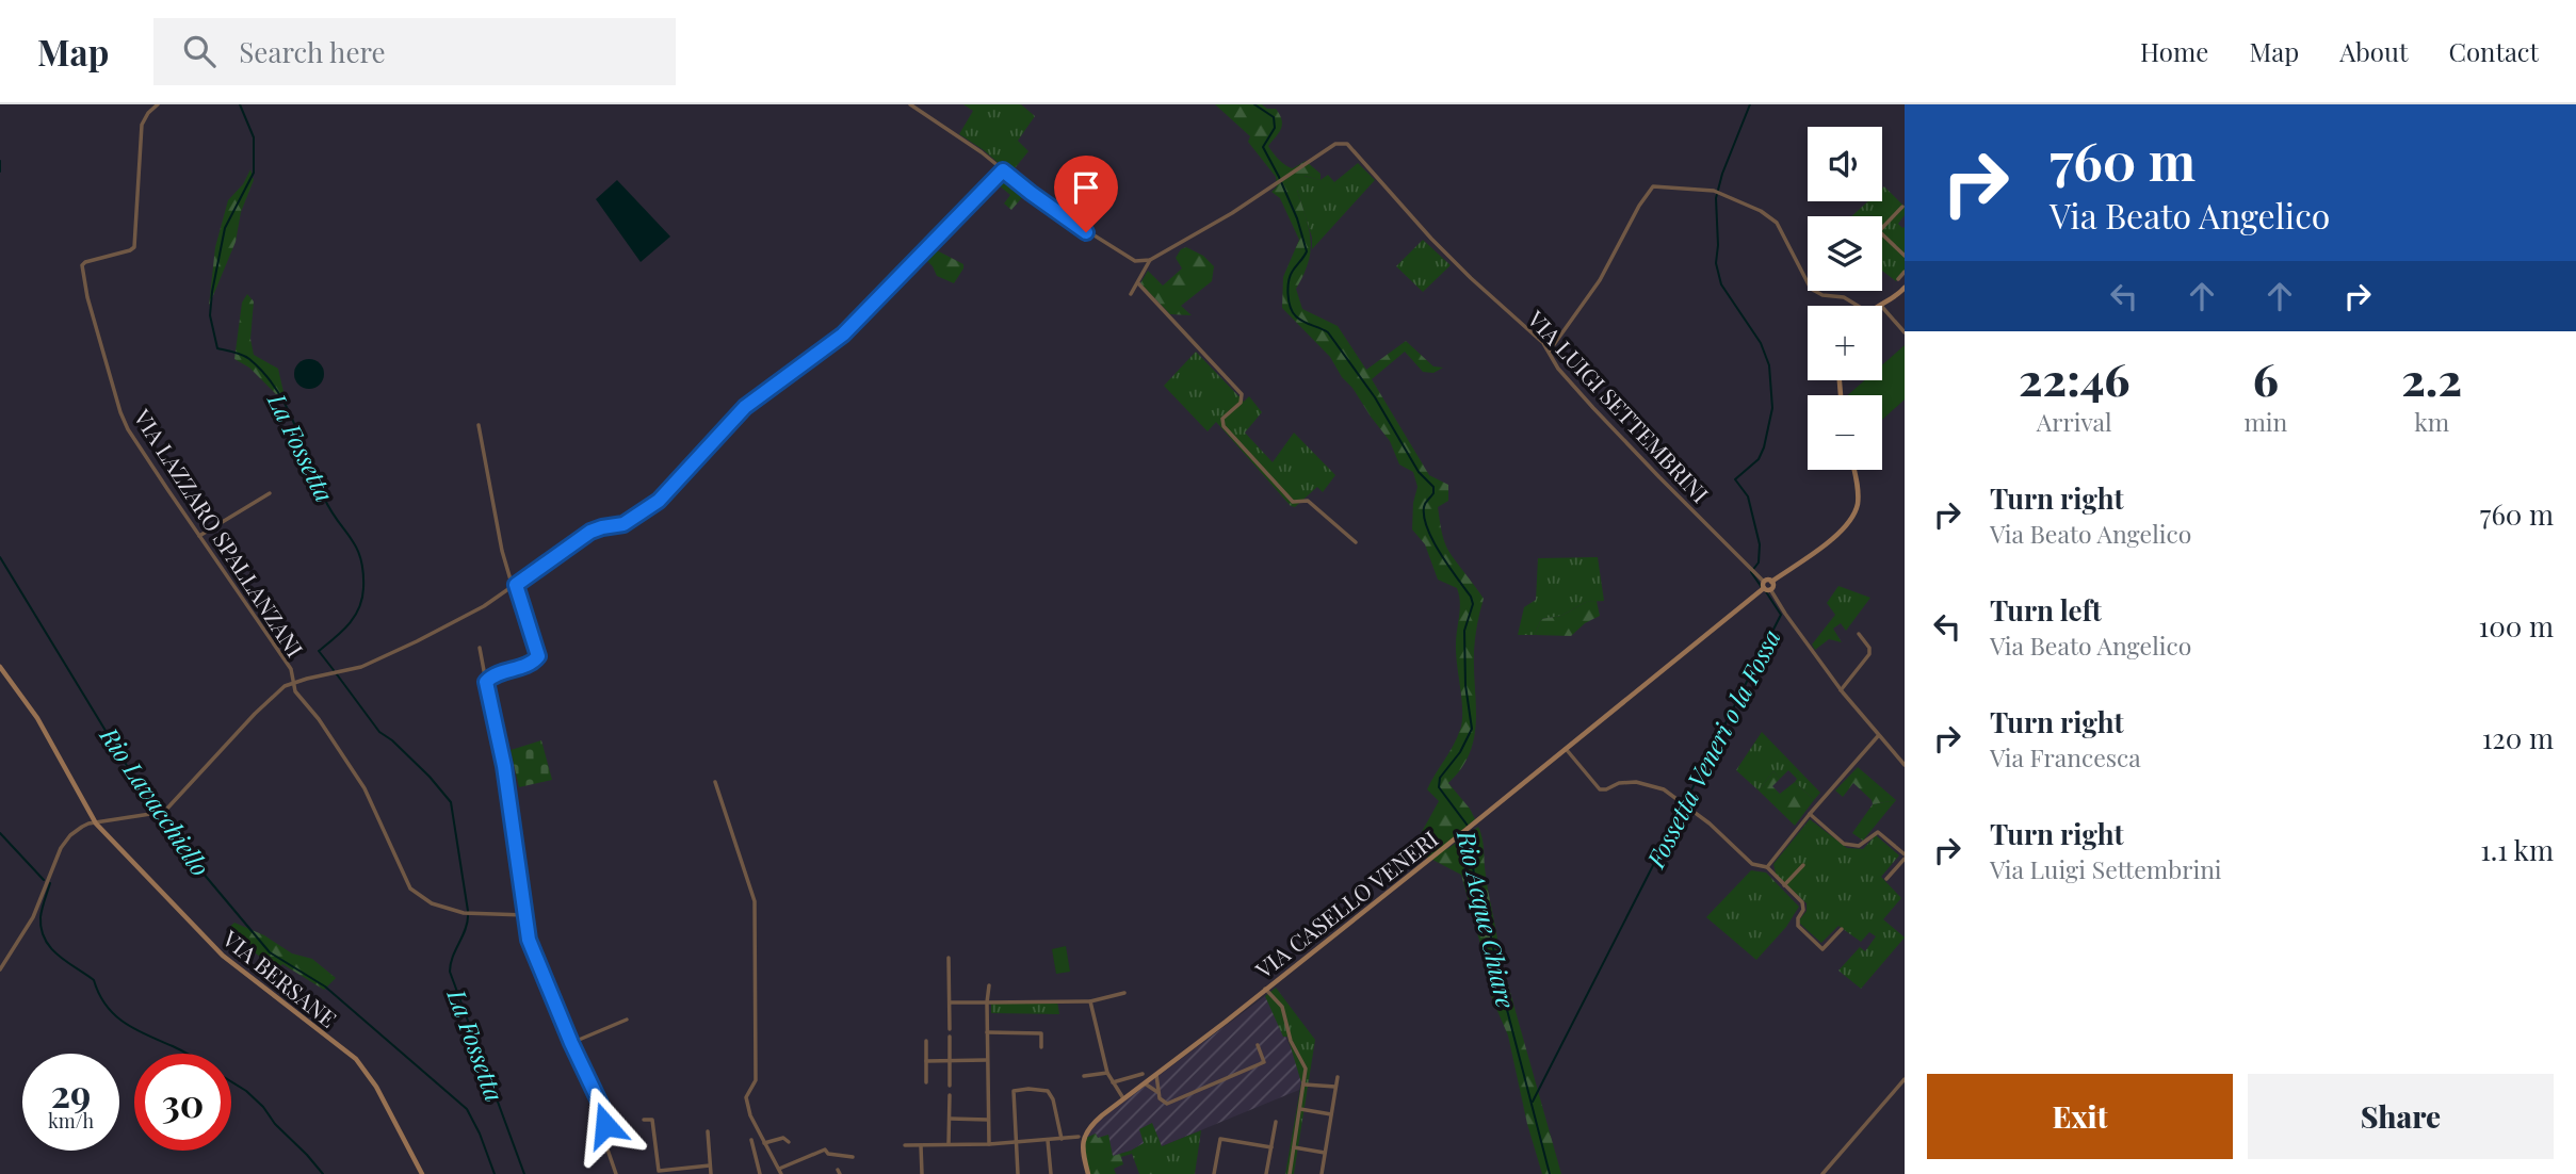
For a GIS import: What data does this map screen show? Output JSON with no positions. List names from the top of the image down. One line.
{"streets":{"street":["VIA LUIGI SETTEMBRINI","VIA LAZZARO SPALLANZANI","VIA CASELLO VENERI","VIA BERSANE"]},"crossings":[["VIA LUIGI SETTEMBRINI","VIA CASELLO VENERI"]],"water":["La Fossetta","Fossetta Veneri o la Fossa","Rio Lavacchiello","Rio Acque Chiare"],"page":{"header":"Map","search":"Search here","nav":["Home","Map","About","Contact"],"turn":["760 m","Via Beato Angelico"],"map_buttons":["+","−"],"eta":["22:46","Arrival","6","min","2.2","km"],"list":[{"name":"Turn right","note":"Via Beato Angelico","value":"760 m"},{"name":"Turn left","note":"Via Beato Angelico","value":"100 m"},{"name":"Turn right","note":"Via Francesca","value":"120 m"},{"name":"Turn right","note":"Via Luigi Settembrini","value":"1.1 km"}],"speed":"29 km/h","limit":"30","buttons":["Exit","Share"]}}
